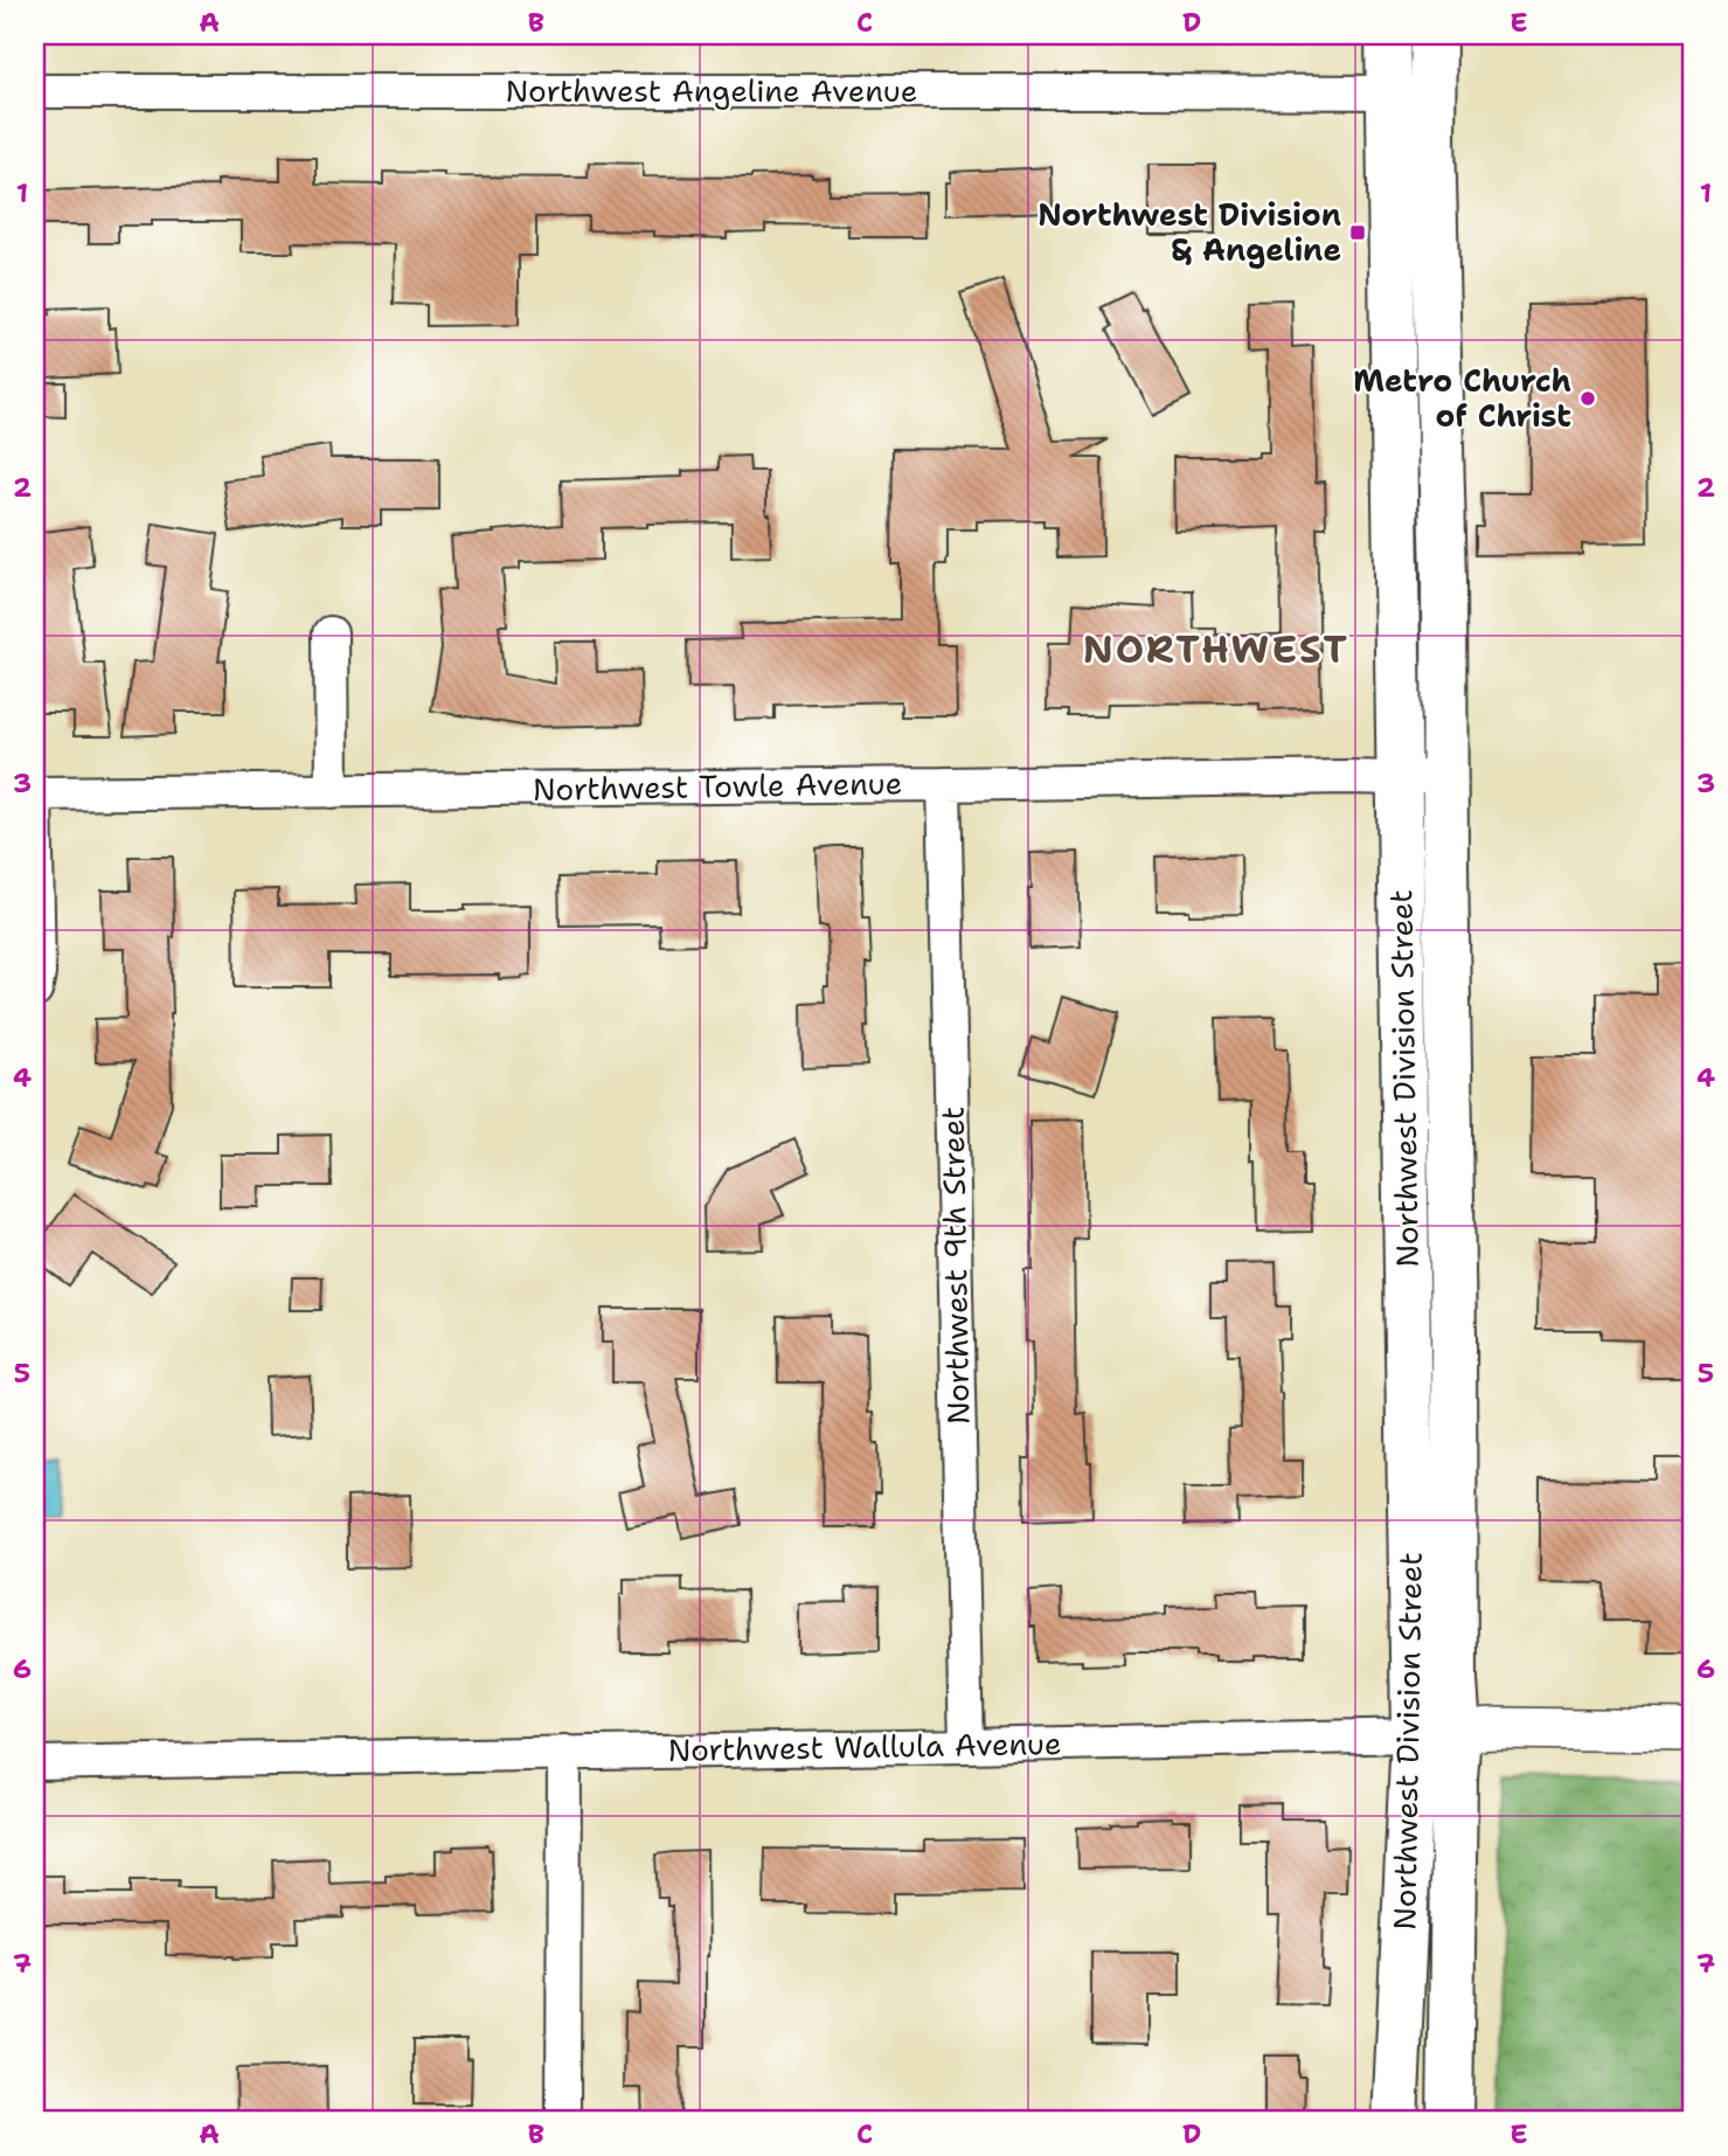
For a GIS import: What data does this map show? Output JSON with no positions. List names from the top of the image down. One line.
{"streets":{"main road":["Northwest Division Street"],"street":["Northwest Angeline Avenue","Northwest Towle Avenue","Northwest 9th Street","Northwest Wallula Avenue"]},"crossings":[["Northwest Angeline Avenue","Northwest Division Street"],["Northwest Towle Avenue","Northwest Division Street"],["Northwest Towle Avenue","Northwest 9th Street"],["Northwest Division Street","Northwest Wallula Avenue"],["Northwest 9th Street","Northwest Wallula Avenue"]],"districts":["NORTHWEST"],"places":{"transit":["Northwest Division & Angeline"],"other":["Metro Church of Christ"]},"grid":{"columns":["A","B","C","D","E"],"rows":["1","2","3","4","5","6","7"]}}
